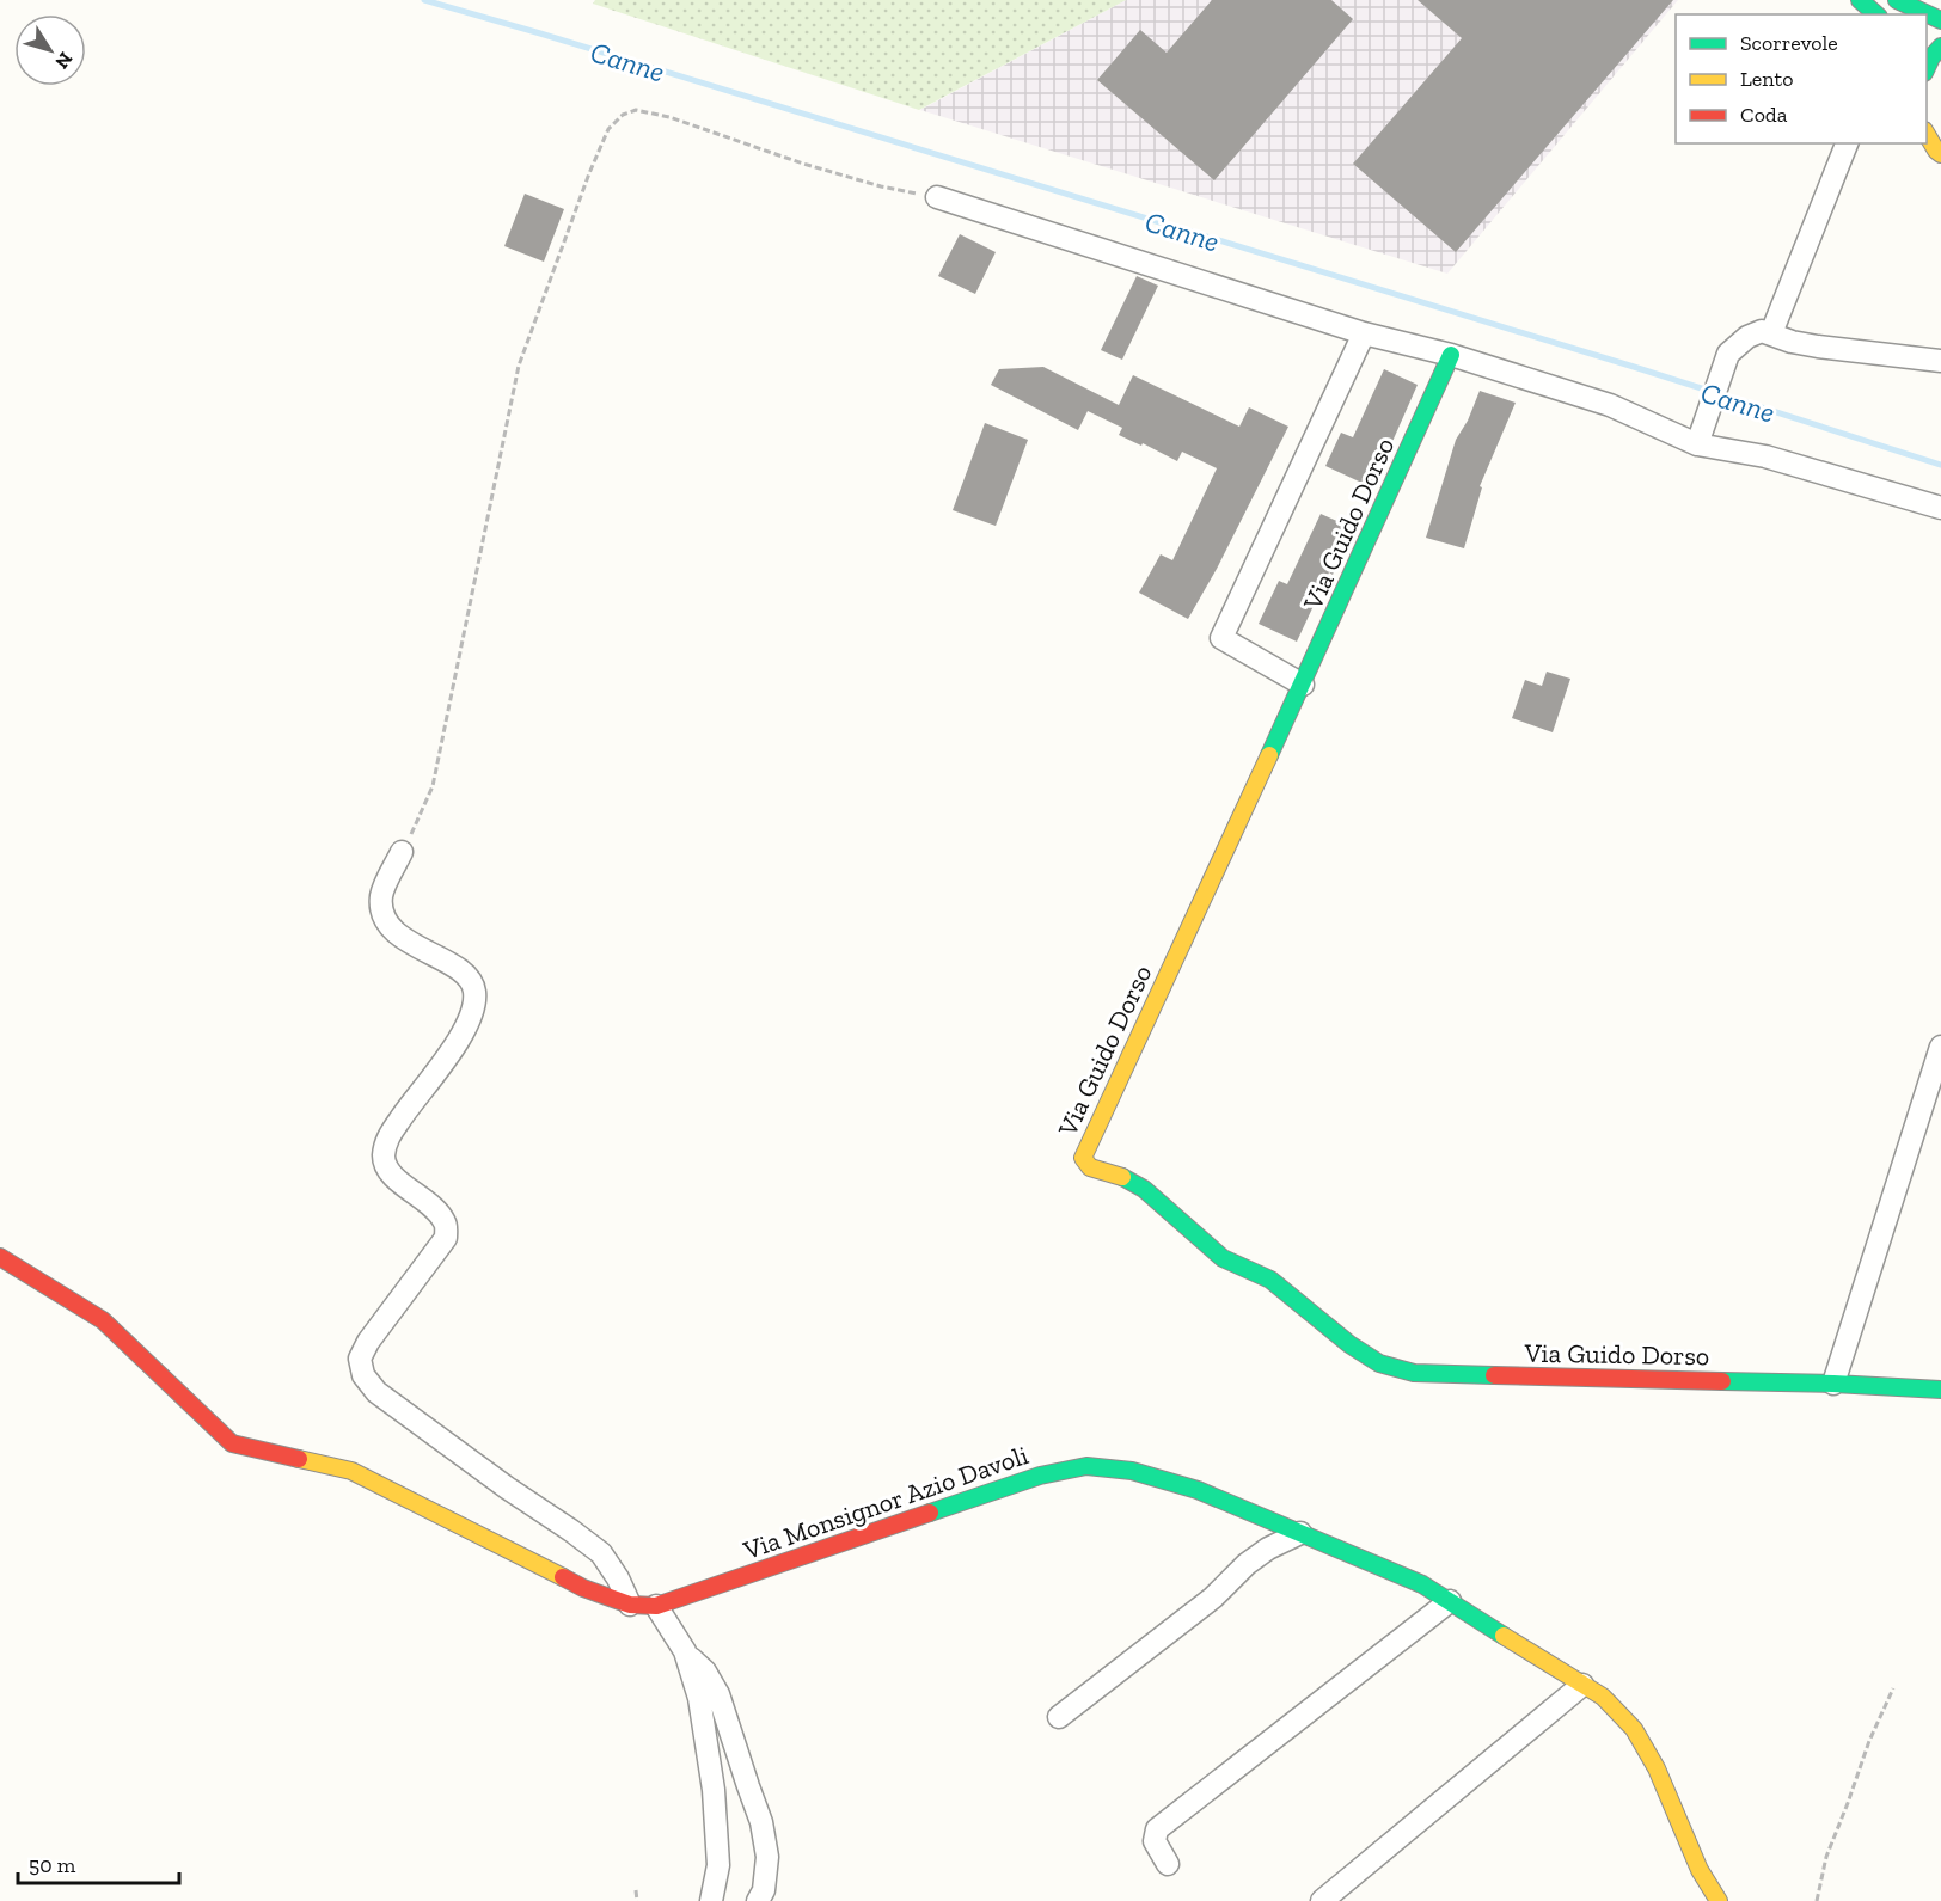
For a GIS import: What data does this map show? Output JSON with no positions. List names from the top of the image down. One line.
{"streets":{"street":["Via Guido Dorso","Via Monsignor Azio Davoli"]},"water":["Canne"],"legend":["Scorrevole","Lento","Coda"],"scale_bar":"50 m","north":"bottom right"}
